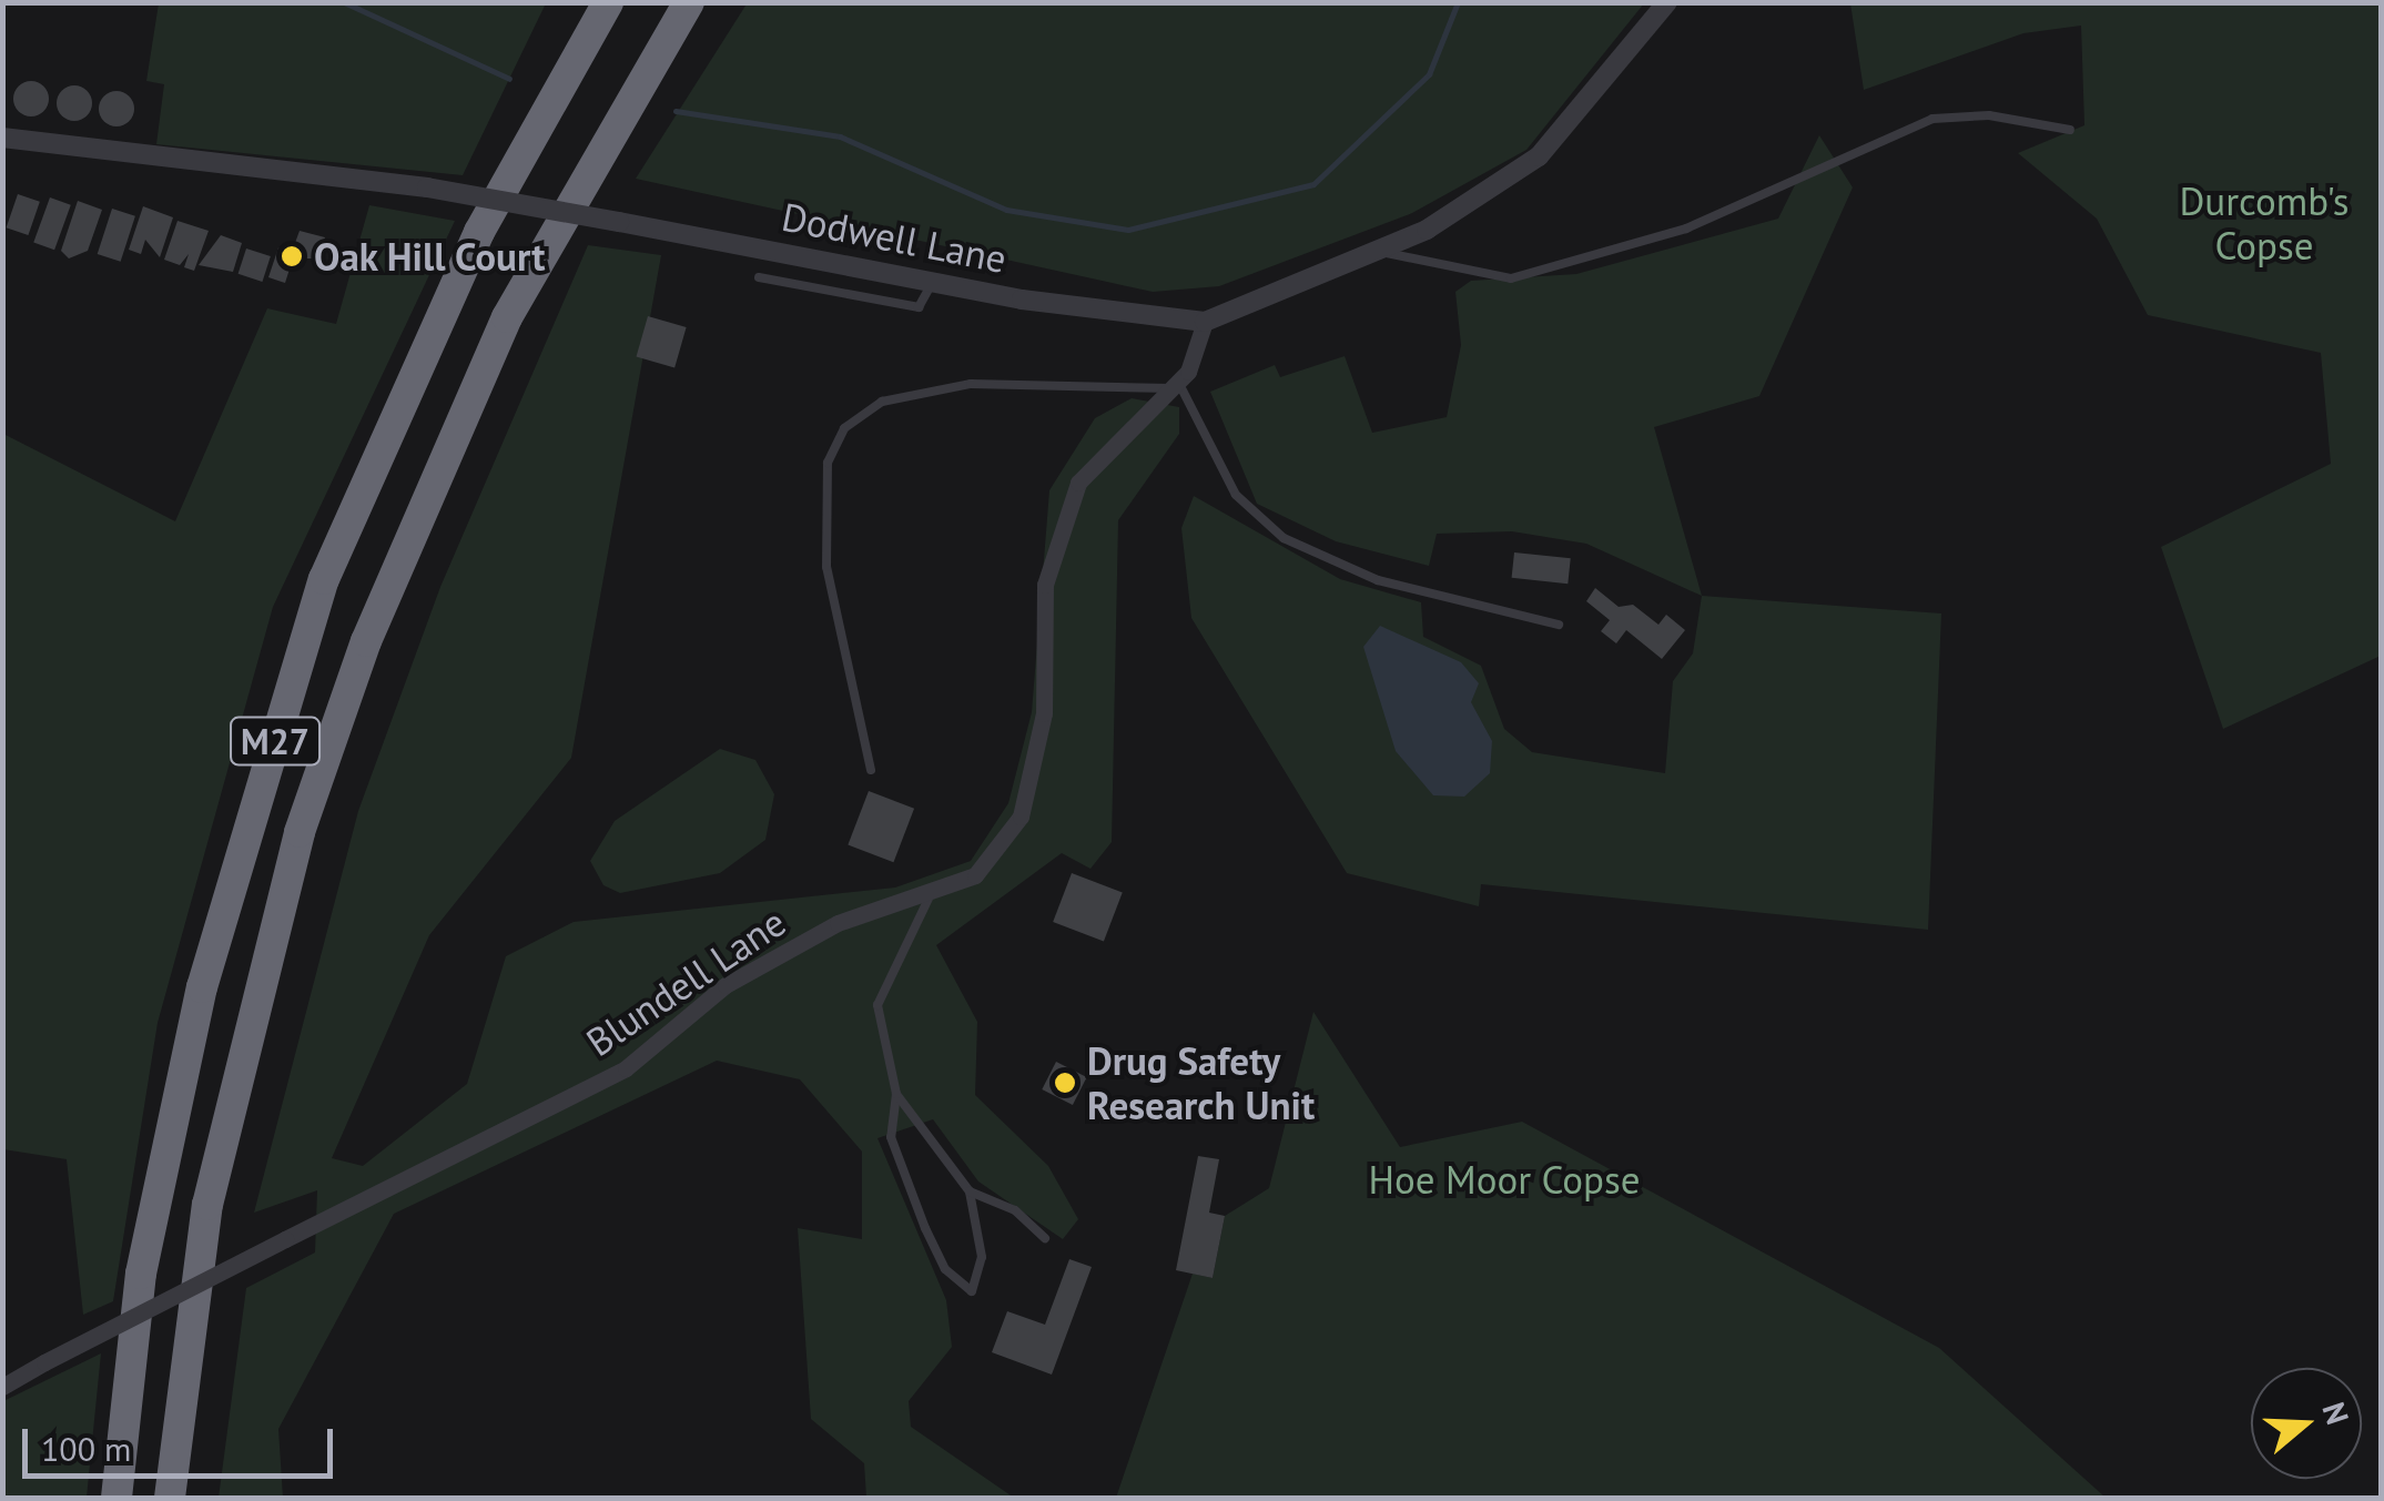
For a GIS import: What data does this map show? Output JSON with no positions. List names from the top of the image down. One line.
{"streets":{"highway":["M27"],"street":["Dodwell Lane","Blundell Lane"]},"crossings":[["Dodwell Lane","Blundell Lane"]],"parks":["Durcomb's Copse","Hoe Moor Copse"],"places":["Oak Hill Court","Drug Safety Research Unit"],"scale_bar":"100 m","north":"right"}
